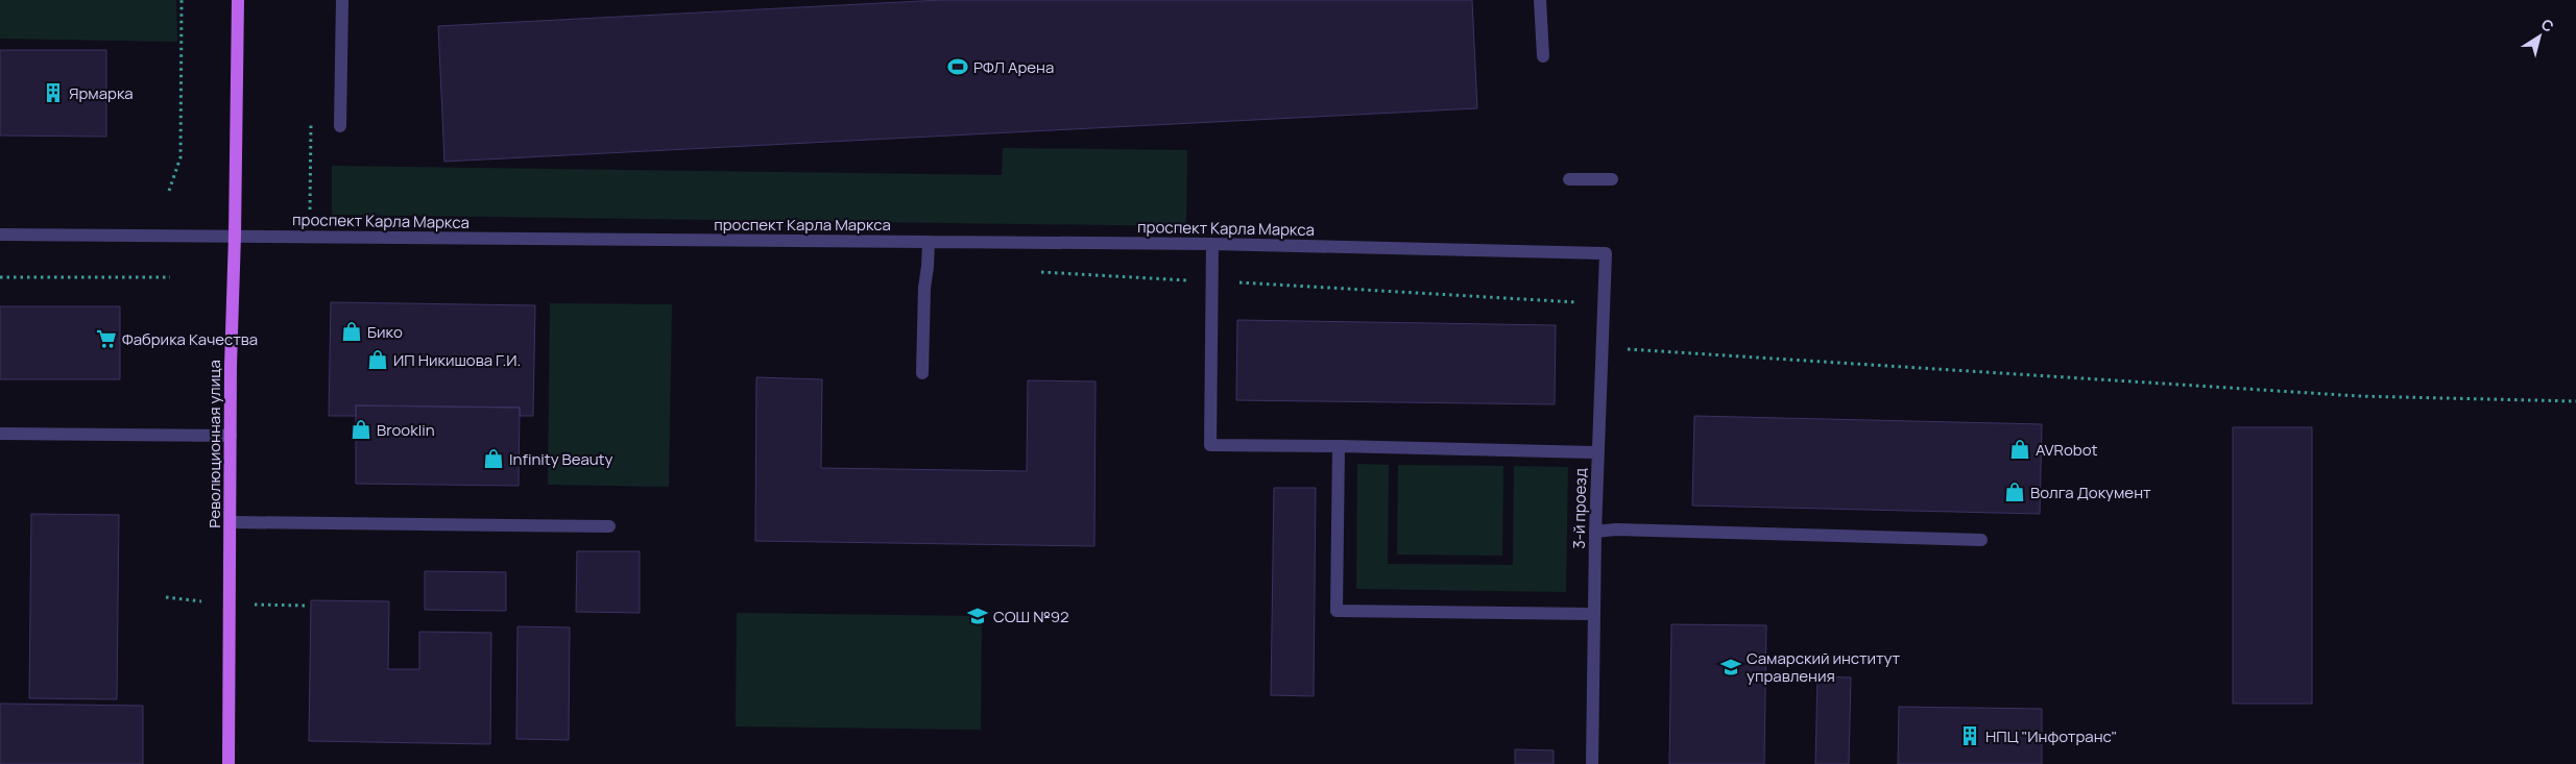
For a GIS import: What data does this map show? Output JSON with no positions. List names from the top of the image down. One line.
{"streets":{"main road":["Революционная улица"],"street":["проспект Карла Маркса","3-й проезд"]},"crossings":[["проспект Карла Маркса","Революционная улица"],["проспект Карла Маркса","3-й проезд"]],"places":{"sports":["РФЛ Арена"],"building":["Ярмарка","НПЦ \"Инфотранс\""],"shop":["Бико","ИП Никишова Г.И.","Brooklin","AVRobot","Infinity Beauty","Волга Документ"],"supermarket":["Фабрика Качества"],"school or university":["СОШ №92","Самарский институт управления"]},"north":"top right"}
